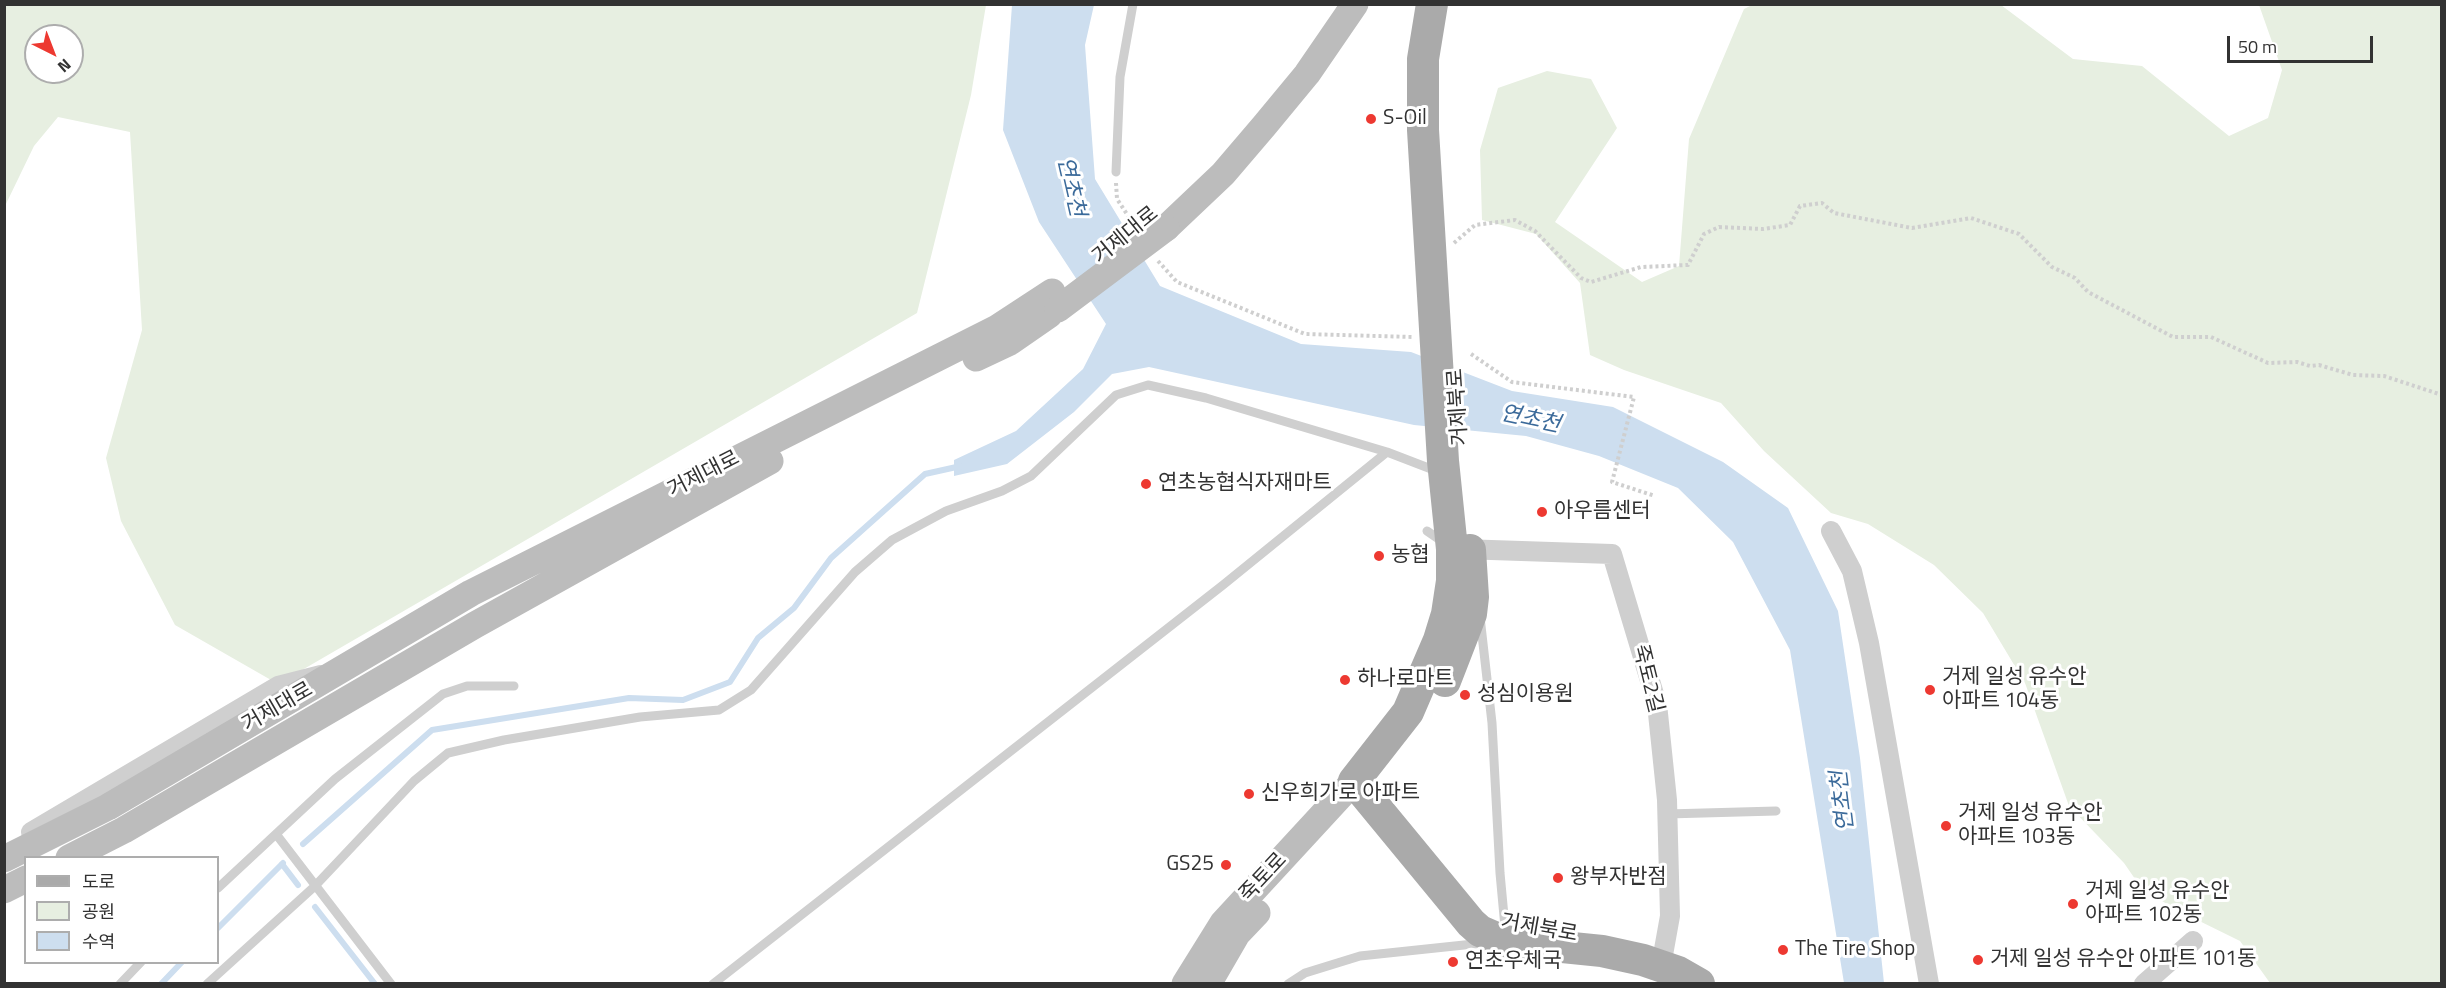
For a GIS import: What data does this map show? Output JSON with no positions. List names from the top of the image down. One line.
{"streets":{"main road":["거제대로","거제북로","죽토로"],"street":["죽토2길"]},"crossings":[["거제북로","죽토2길"],["거제북로","죽토로"]],"water":["연초천"],"places":["S-Oil","연초농협식자재마트","아우름센터","농협","하나로마트","거제 일성 유수안 아파트 104동","성심이용원","신우희가로 아파트","거제 일성 유수안 아파트 103동","GS25","왕부자반점","거제 일성 유수안 아파트 102동","The Tire Shop","거제 일성 유수안 아파트 101동","연초우체국"],"legend":["도로","공원","수역"],"scale_bar":"50 m","north":"bottom right"}
